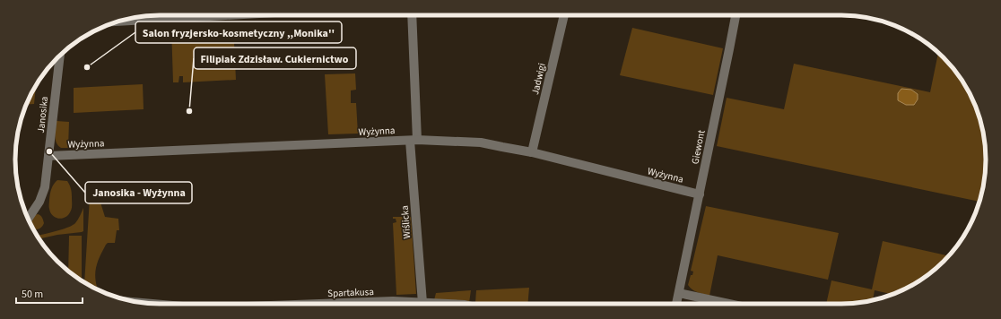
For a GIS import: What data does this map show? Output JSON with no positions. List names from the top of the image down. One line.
{"streets":{"street":["Jadwigi","Janosika","Wyżynna","Giewont","Wiślicka","Spartakusa"]},"crossings":[["Jadwigi","Wyżynna"],["Janosika","Wyżynna"],["Wyżynna","Giewont"],["Wyżynna","Wiślicka"],["Wiślicka","Spartakusa"]],"places":["Salon fryzjersko-kosmetyczny ,,Monika''","Filipiak Zdzisław. Cukiernictwo","Janosika - Wyżynna"],"scale_bar":"50 m"}
